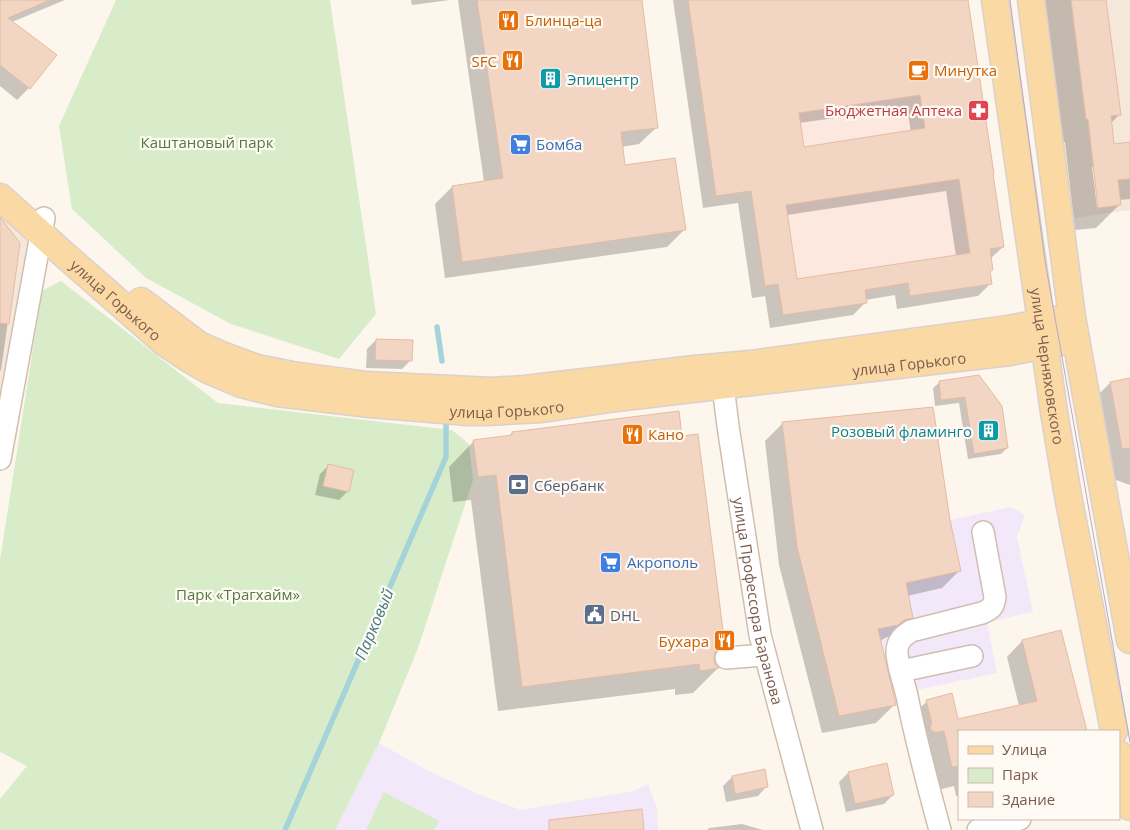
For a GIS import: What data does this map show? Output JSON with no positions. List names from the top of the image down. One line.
{"streets":{"main road":["улица Горького","улица Черняховского"],"street":["улица Профессора Баранова"]},"crossings":[["улица Горького","улица Черняховского"],["улица Горького","улица Профессора Баранова"]],"water":["Парковый"],"parks":["Каштановый парк","Парк «Трагхайм»"],"places":{"restaurant":["Блинца-ца","SFC","Кано","Бухара"],"cafe":["Минутка"],"building":["Эпицентр","Розовый фламинго"],"pharmacy":["Бюджетная Аптека"],"supermarket":["Бомба","Акрополь"],"bank":["Сбербанк"],"public building":["DHL"]},"legend":["Улица","Парк","Здание"]}
